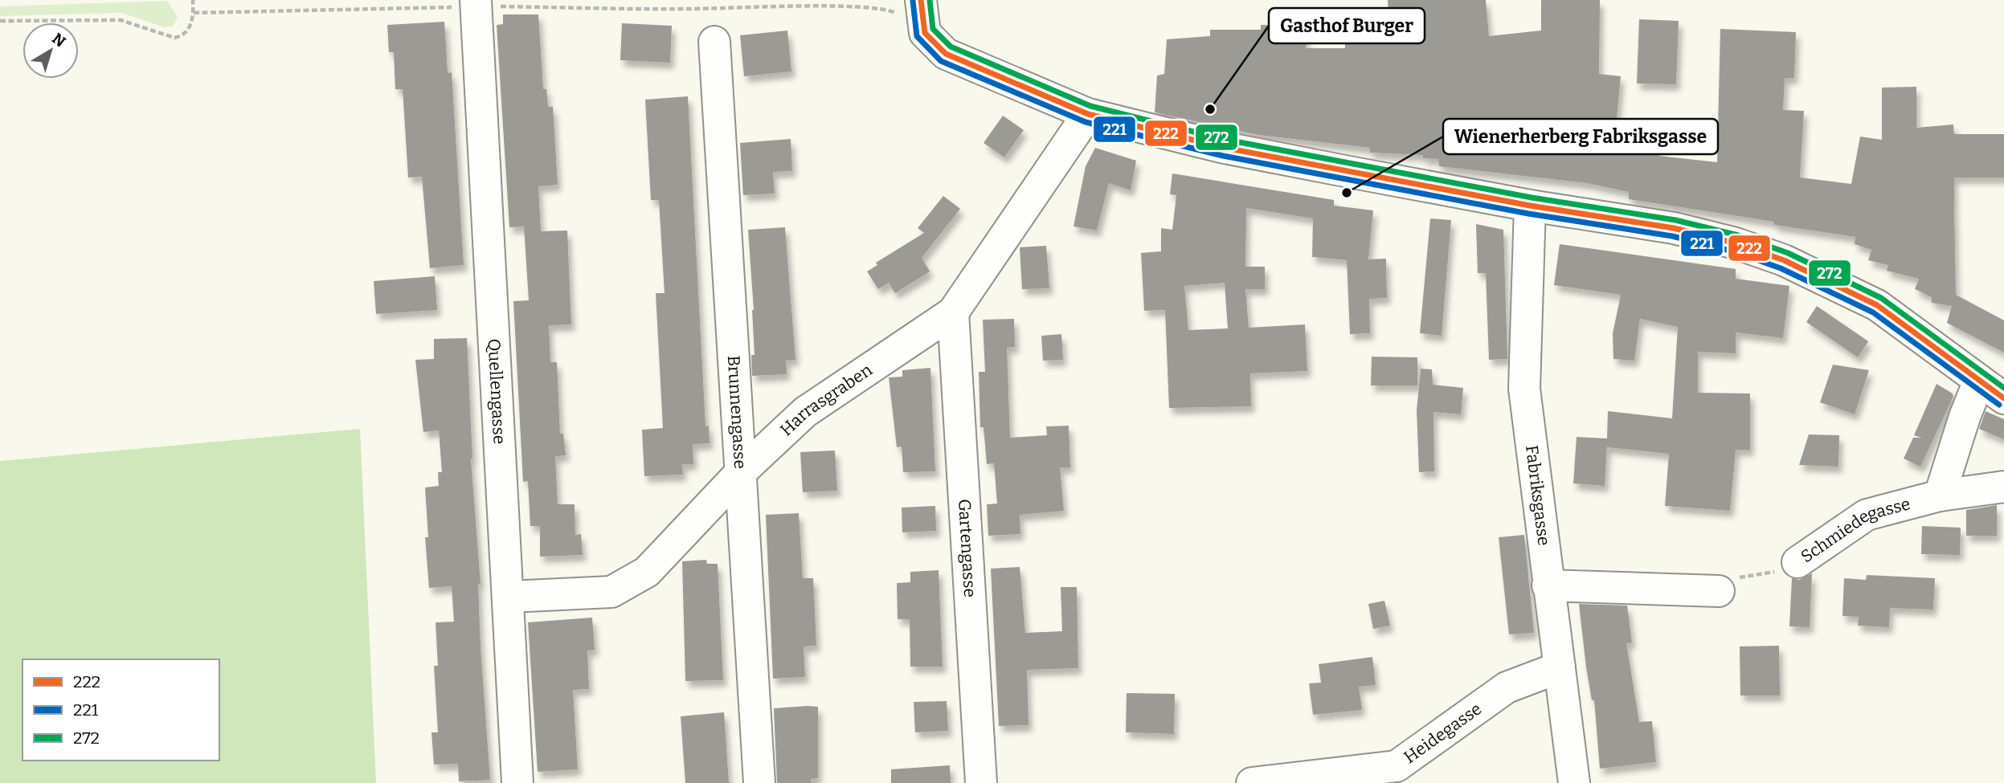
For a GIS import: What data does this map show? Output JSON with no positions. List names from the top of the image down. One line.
{"streets":{"street":["Quellengasse","Harrasgraben","Brunnengasse","Fabriksgasse","Schmiedegasse","Gartengasse","Heidegasse"]},"crossings":[["Quellengasse","Harrasgraben"],["Harrasgraben","Brunnengasse"],["Harrasgraben","Gartengasse"],["Fabriksgasse","Heidegasse"]],"places":["Gasthof Burger","Wienerherberg Fabriksgasse"],"lines":["transit line 222","transit line 272","transit line 221"],"legend":["222","221","272"],"north":"top right"}
